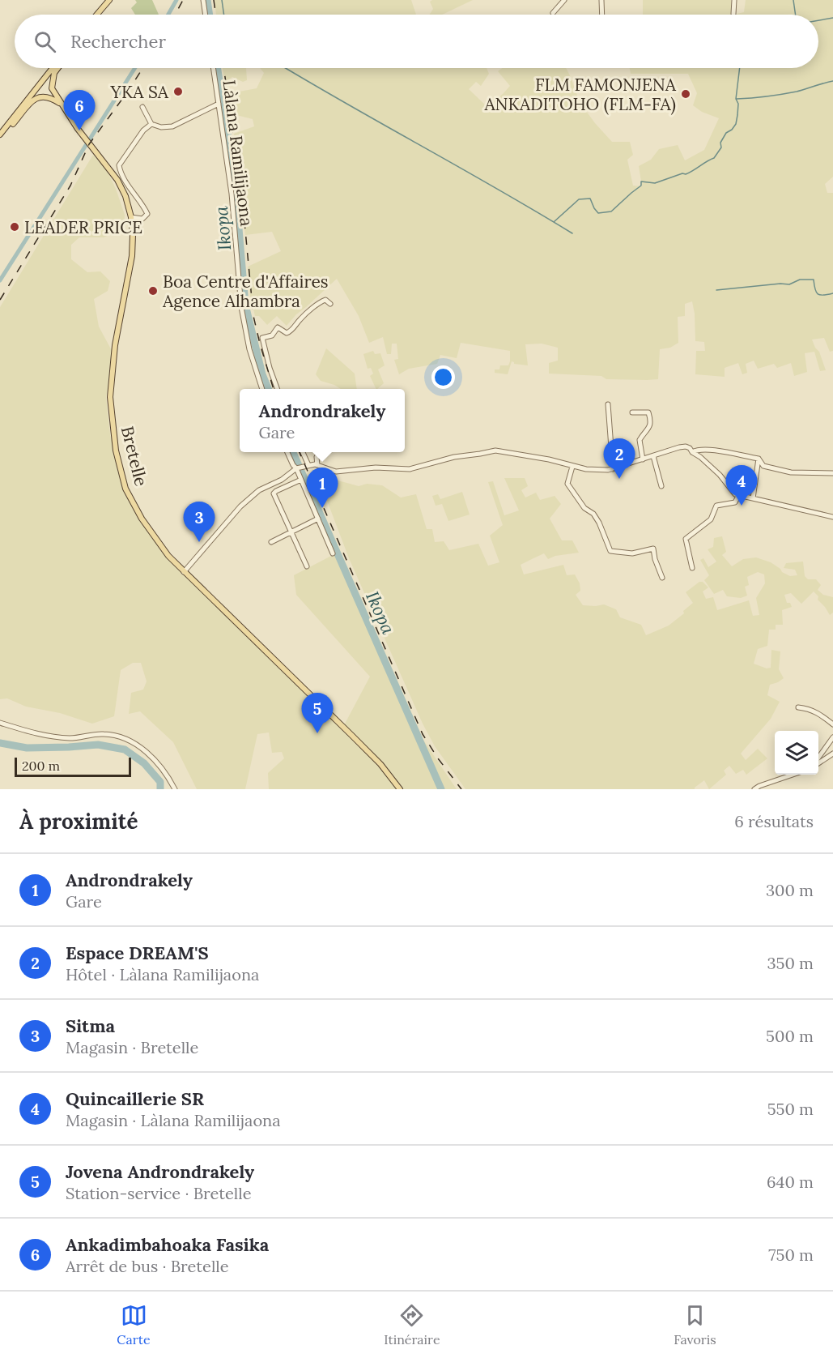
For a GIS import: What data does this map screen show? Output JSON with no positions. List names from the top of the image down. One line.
{"streets":{"main road":["Bretelle"],"street":["Làlana Ramilijaona"]},"water":["Ikopa"],"places":["YKA SA","FLM FAMONJENA ANKADITOHO (FLM-FA)","LEADER PRICE","Boa Centre d'Affaires Agence Alhambra"],"scale_bar":"200 m","page":{"search":"Rechercher","pins":["6","2","4","1","3","5"],"popup":["Androndrakely","Gare"],"scale":"200 m","heading":["À proximité","6 résultats"],"list":[{"mark":"1","name":"Androndrakely","note":"Gare","value":"300 m"},{"mark":"2","name":"Espace DREAM'S","note":"Hôtel · Làlana Ramilijaona","value":"350 m"},{"mark":"3","name":"Sitma","note":"Magasin · Bretelle","value":"500 m"},{"mark":"4","name":"Quincaillerie SR","note":"Magasin · Làlana Ramilijaona","value":"550 m"},{"mark":"5","name":"Jovena Androndrakely","note":"Station-service · Bretelle","value":"640 m"},{"mark":"6","name":"Ankadimbahoaka Fasika","note":"Arrêt de bus · Bretelle","value":"750 m"}],"nav":["Carte","Itinéraire","Favoris"]}}
